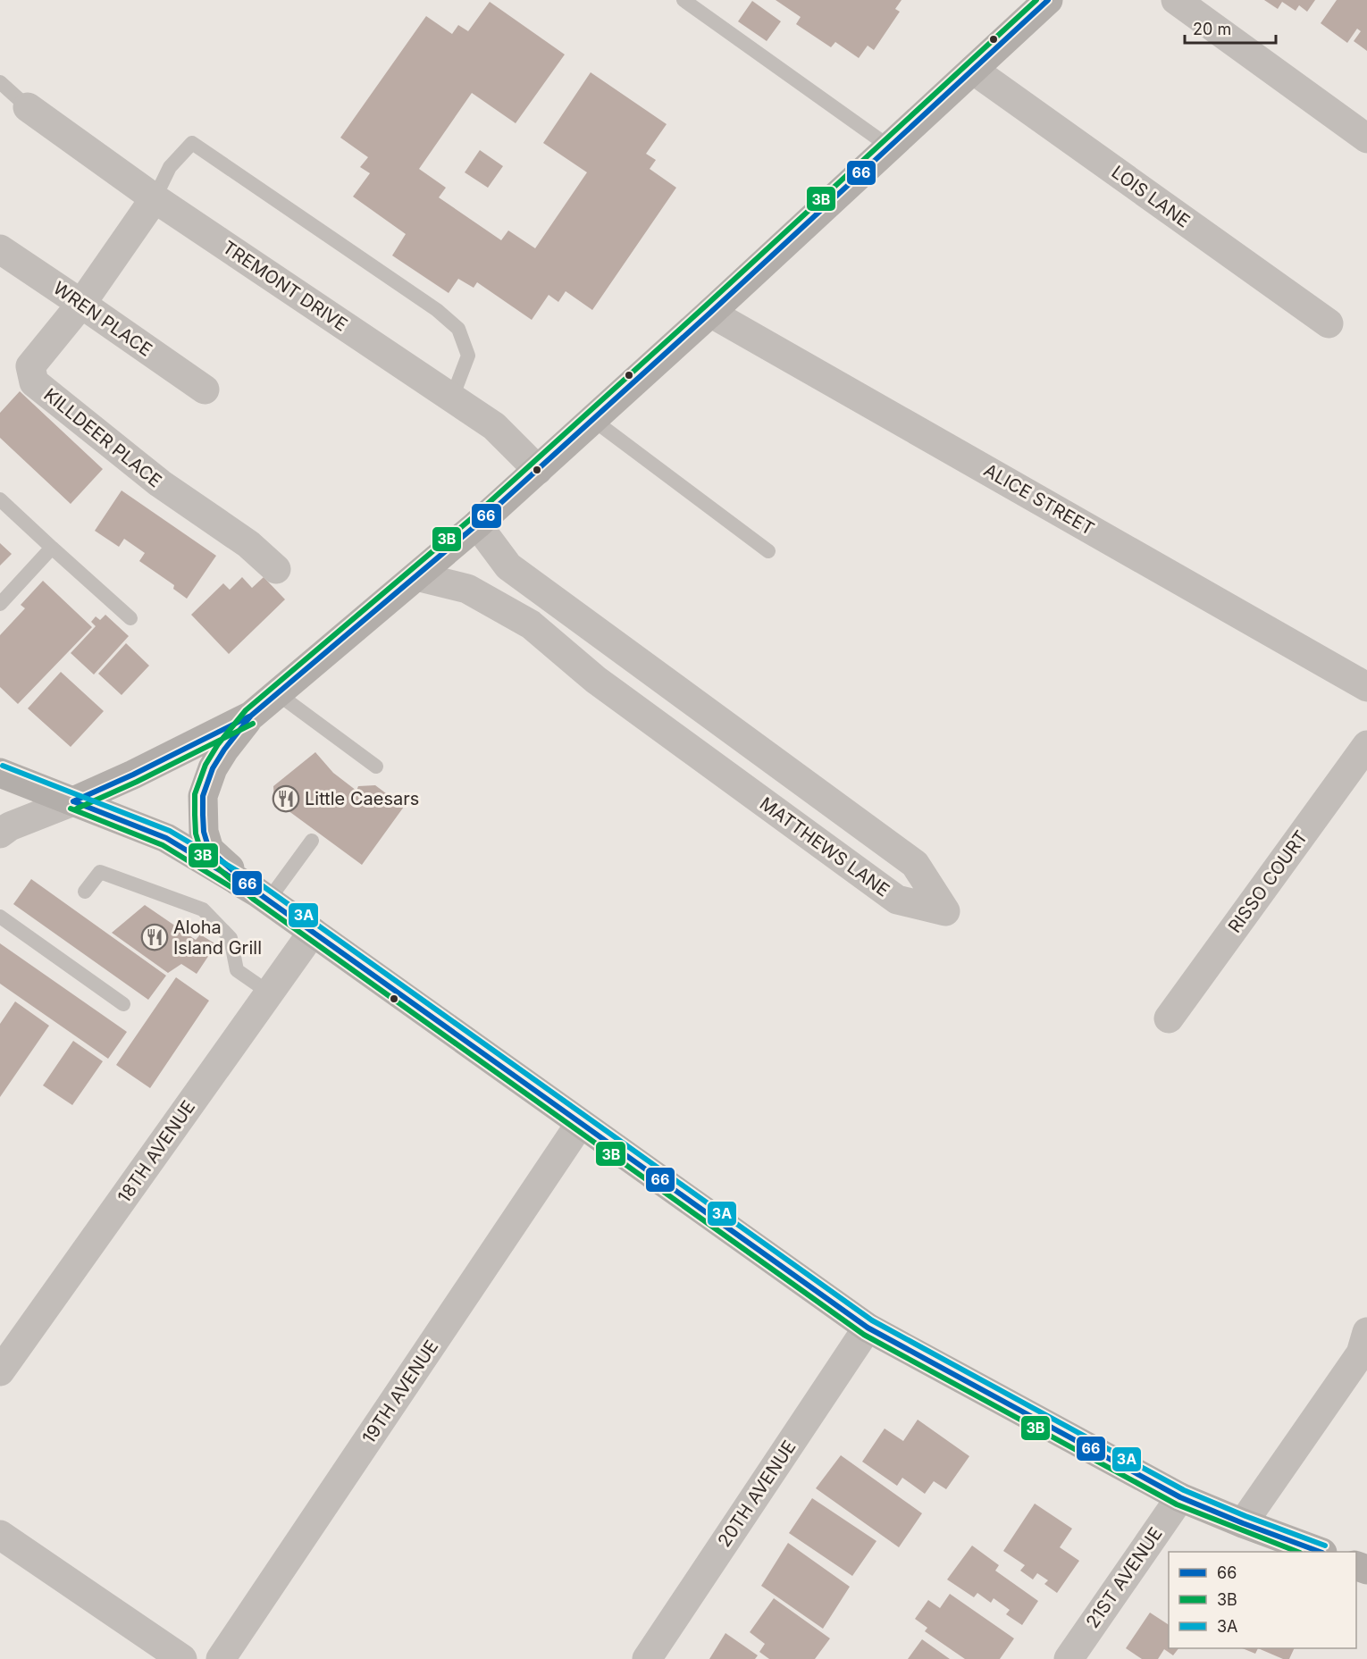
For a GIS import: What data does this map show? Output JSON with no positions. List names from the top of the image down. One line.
{"streets":{"street":["LOIS LANE","TREMONT DRIVE","WREN PLACE","KILLDEER PLACE","ALICE STREET","MATTHEWS LANE","RISSO COURT","18TH AVENUE","19TH AVENUE","20TH AVENUE","21ST AVENUE"]},"crossings":[["TREMONT DRIVE","KILLDEER PLACE"],["WREN PLACE","KILLDEER PLACE"]],"places":{"restaurant":["Little Caesars","Aloha Island Grill"]},"lines":["transit line 66","transit line 3B","transit line 3A"],"legend":["66","3B","3A"],"scale_bar":"20 m"}
